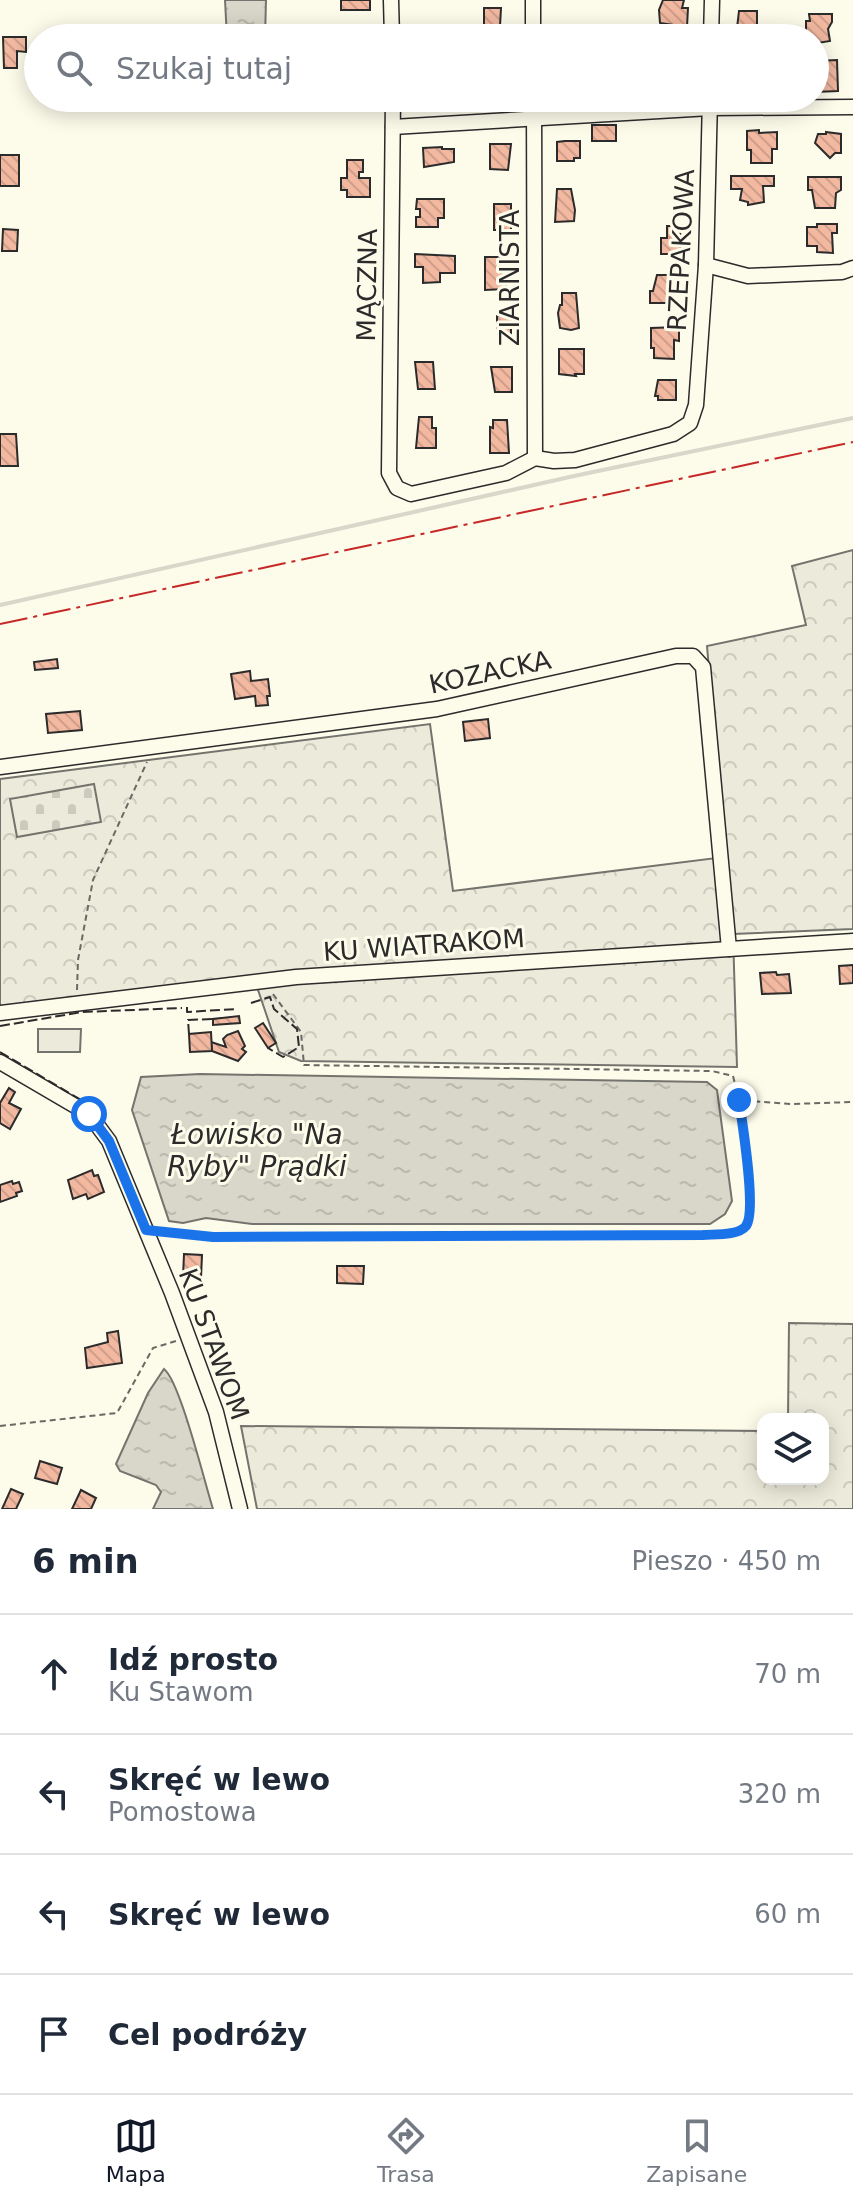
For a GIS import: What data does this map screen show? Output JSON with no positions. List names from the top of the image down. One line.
{"streets":{"street":["RZEPAKOWA","ZIARNISTA","MĄCZNA","KOZACKA","KU WIATRAKOM","KU STAWOM"]},"crossings":[["RZEPAKOWA","ZIARNISTA"],["RZEPAKOWA","MĄCZNA"],["ZIARNISTA","MĄCZNA"],["KOZACKA","KU WIATRAKOM"]],"water":["Łowisko \"Na Ryby\" Prądki"],"page":{"search":"Szukaj tutaj","heading":["6 min","Pieszo · 450 m"],"list":[["Idź prosto","Ku Stawom","70 m"],["Skręć w lewo","Pomostowa","320 m"],["Skręć w lewo","60 m"],"Cel podróży"],"nav":["Mapa","Trasa","Zapisane"]}}
